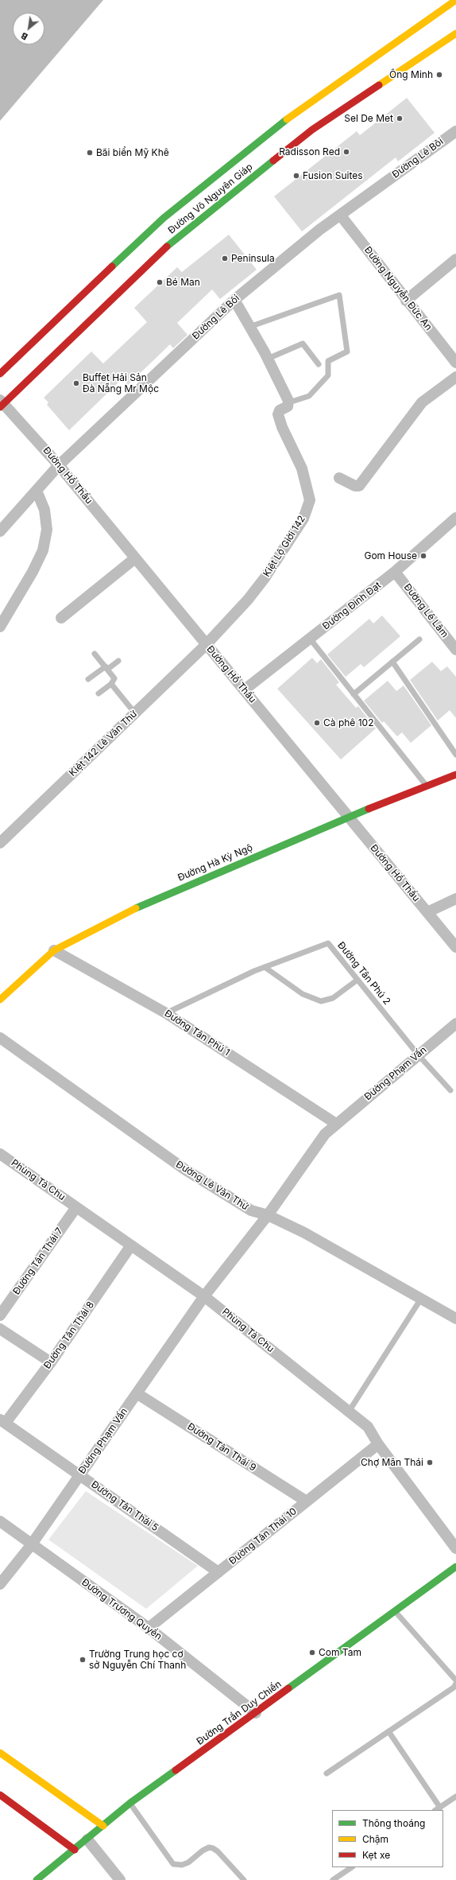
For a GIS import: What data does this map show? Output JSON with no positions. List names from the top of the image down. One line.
{"streets":{"street":["Đường Lê Bôi","Đường Võ Nguyên Giáp","Đường Nguyễn Đức An","Đường Hồ Thấu","Kiệt Lộ Giời 142","Đường Đinh Đạt","Đường Lê Lâm","Kiệt 142 Lê Văn Thứ","Đường Hà Kỳ Ngộ","Đường Tân Phú 1","Đường Phạm Vấn","Phùng Tả Chu","Đường Lê Văn Thứ","Đường Tân Thái 7","Đường Tân Thái 8","Đường Tân Thái 9","Đường Tân Thái 5","Đường Tân Thái 10","Đường Trương Quyền","Đường Trần Duy Chiến"],"lane":["Đường Tân Phú 2"]},"crossings":[["Đường Lê Bôi","Đường Nguyễn Đức An"],["Đường Lê Bôi","Đường Hồ Thấu"],["Đường Võ Nguyên Giáp","Đường Hồ Thấu"],["Đường Hồ Thấu","Kiệt Lộ Giời 142"],["Đường Hồ Thấu","Đường Đinh Đạt"],["Đường Hồ Thấu","Kiệt 142 Lê Văn Thứ"],["Đường Hồ Thấu","Đường Hà Kỳ Ngộ"],["Kiệt Lộ Giời 142","Kiệt 142 Lê Văn Thứ"],["Đường Đinh Đạt","Đường Lê Lâm"],["Đường Hà Kỳ Ngộ","Đường Tân Phú 1"],["Đường Tân Phú 2","Đường Tân Phú 1"],["Đường Tân Phú 2","Đường Phạm Vấn"],["Đường Tân Phú 1","Đường Phạm Vấn"],["Đường Phạm Vấn","Phùng Tả Chu"],["Đường Phạm Vấn","Đường Lê Văn Thứ"],["Đường Phạm Vấn","Đường Tân Thái 9"],["Đường Phạm Vấn","Đường Tân Thái 5"],["Đường Phạm Vấn","Đường Trương Quyền"],["Phùng Tả Chu","Đường Tân Thái 7"],["Phùng Tả Chu","Đường Tân Thái 8"],["Phùng Tả Chu","Đường Tân Thái 10"],["Đường Tân Thái 8","Đường Tân Thái 5"],["Đường Tân Thái 9","Đường Tân Thái 10"],["Đường Tân Thái 5","Đường Tân Thái 10"],["Đường Tân Thái 10","Đường Trương Quyền"],["Đường Trương Quyền","Đường Trần Duy Chiến"]],"places":["Ông Minh","Sel De Met","Radisson Red","Bãi biển Mỹ Khê","Fusion Suites","Peninsula","Bé Man","Buffet Hải Sản Đà Nẵng Mr Mộc","Gom House","Cà phê 102","Chợ Mân Thái","Com Tam","Trường Trung học cơ sở Nguyễn Chí Thanh"],"legend":["Thông thoáng","Chậm","Kẹt xe"],"north":"bottom left"}
